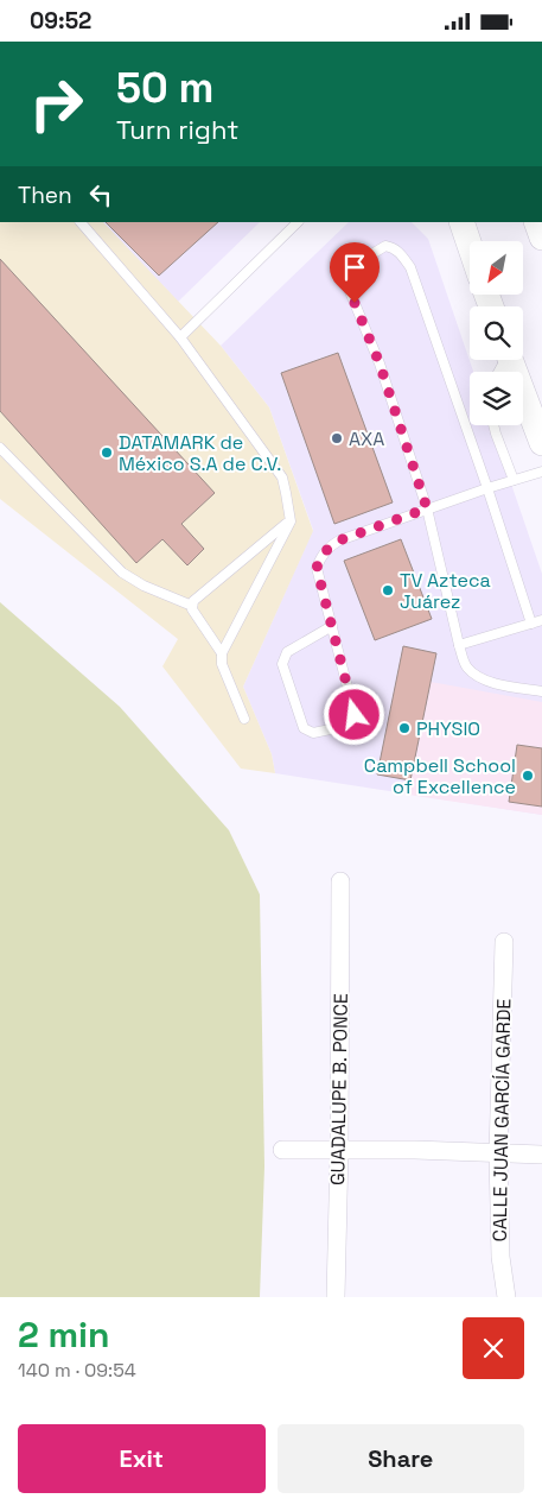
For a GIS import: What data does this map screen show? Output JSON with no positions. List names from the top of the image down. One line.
{"streets":{"street":["GUADALUPE B. PONCE","CALLE JUAN GARCÍA GARDE"]},"places":["AXA","DATAMARK de México S.A de C.V.","TV Azteca Juárez","PHYSIO","Campbell School of Excellence"],"north":"bottom left","page":{"status":"09:52","turn":["50 m","Turn right"],"then":"Then","heading":["2 min","140 m · 09:54"],"buttons":["Exit","Share"]}}
